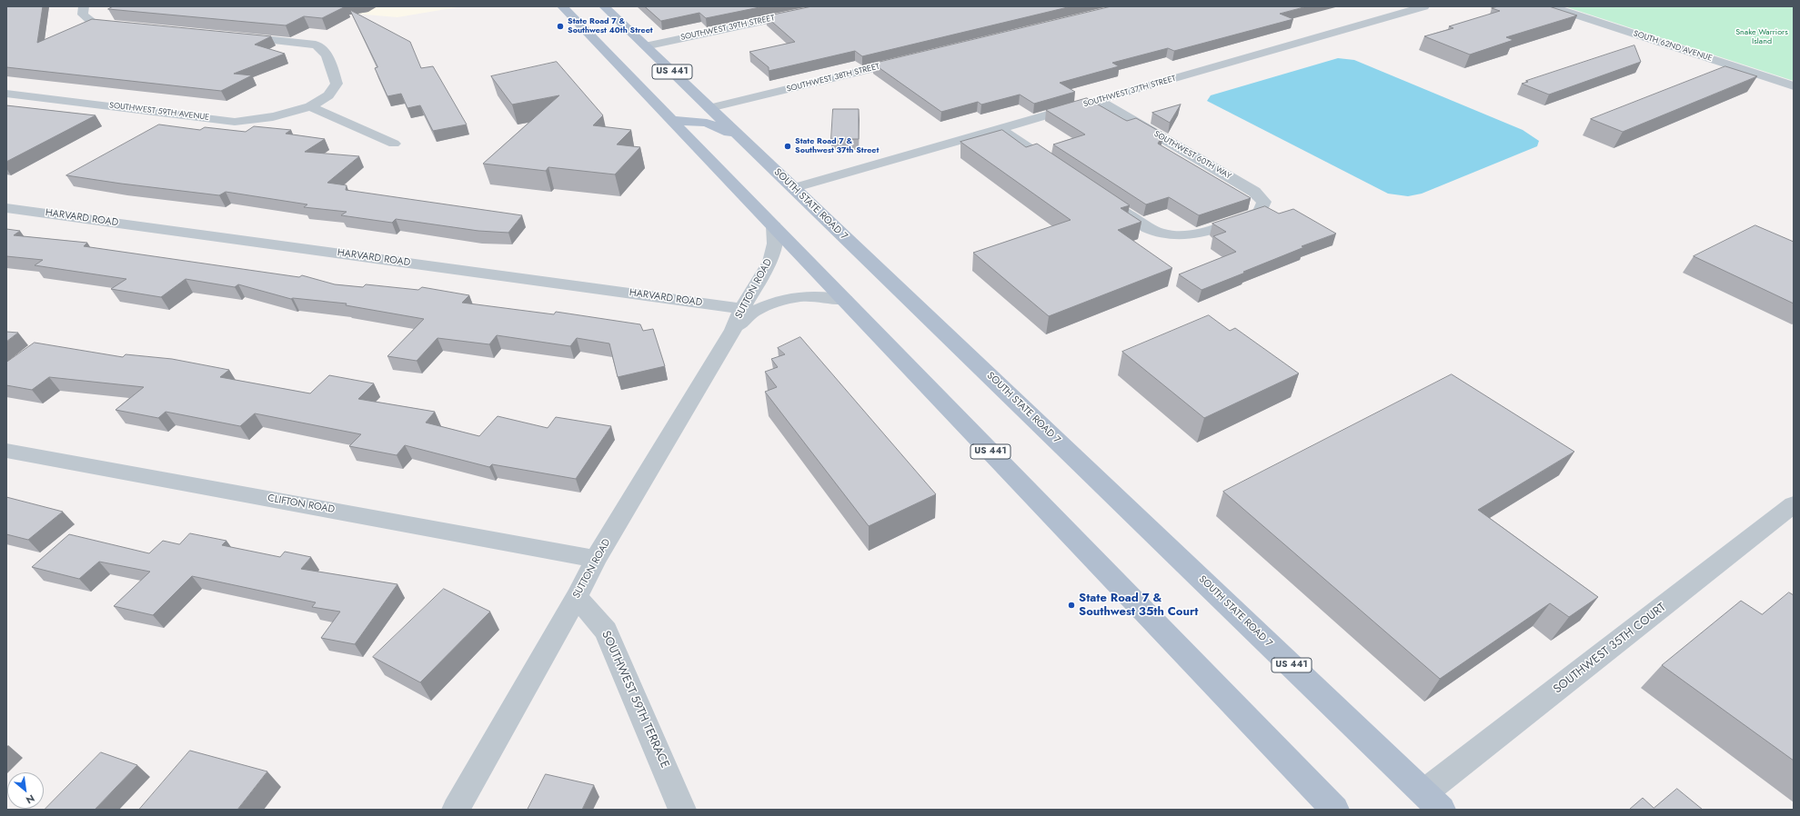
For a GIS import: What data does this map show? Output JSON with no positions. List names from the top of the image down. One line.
{"streets":{"main road":["US 441","SOUTH STATE ROAD 7"],"street":["SOUTHWEST 39TH STREET","SOUTH 62ND AVENUE","SOUTHWEST 38TH STREET","SOUTHWEST 37TH STREET","SOUTHWEST 59TH AVENUE","SOUTHWEST 60TH WAY","HARVARD ROAD","SUTTON ROAD","CLIFTON ROAD","SOUTHWEST 35TH COURT","SOUTHWEST 59TH TERRACE"]},"crossings":[["SOUTHWEST 39TH STREET","SOUTH STATE ROAD 7"],["US 441","SUTTON ROAD"],["SOUTHWEST 38TH STREET","SOUTH STATE ROAD 7"],["SOUTHWEST 37TH STREET","SOUTHWEST 60TH WAY"],["SOUTHWEST 37TH STREET","SOUTH STATE ROAD 7"],["SOUTH STATE ROAD 7","SOUTHWEST 35TH COURT"],["HARVARD ROAD","SUTTON ROAD"],["SUTTON ROAD","CLIFTON ROAD"],["SUTTON ROAD","SOUTHWEST 59TH TERRACE"]],"parks":["Snake Warriors Island"],"places":["State Road 7 & Southwest 40th Street","State Road 7 & Southwest 37th Street","State Road 7 & Southwest 35th Court"],"north":"bottom right"}
